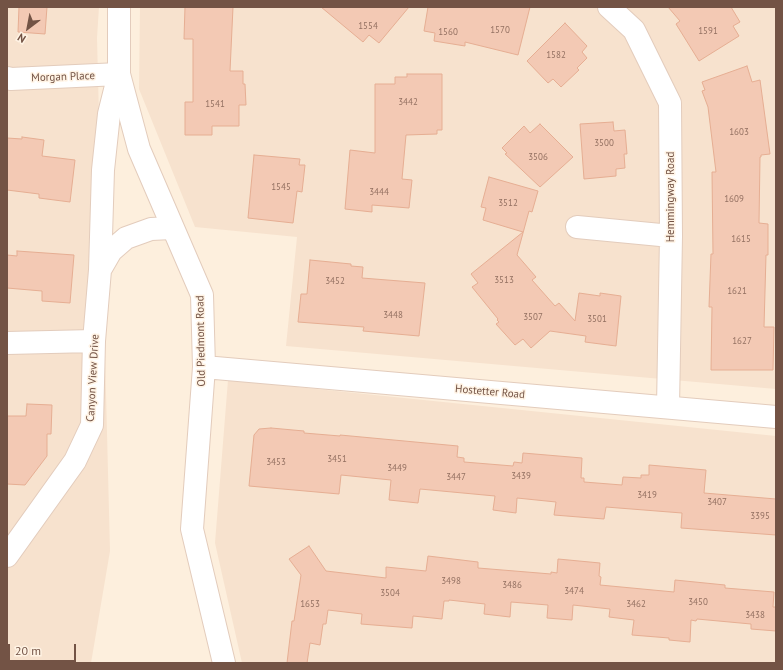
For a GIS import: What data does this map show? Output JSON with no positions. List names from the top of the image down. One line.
{"streets":{"street":["Morgan Place","Hemmingway Road","Old Piedmont Road","Canyon View Drive","Hostetter Road"]},"crossings":[["Morgan Place","Old Piedmont Road"],["Morgan Place","Canyon View Drive"],["Hemmingway Road","Hostetter Road"],["Old Piedmont Road","Canyon View Drive"],["Old Piedmont Road","Hostetter Road"]],"house_numbers":["1554","1570","1591","1560","1582","3442","1541","1603","3500","3506","1545","3444","1609","3512","1615","3513","3452","1621","3448","3507","3501","1627","3451","3453","3449","3439","3447","3419","3407","3395","3498","3486","3474","3504","3450","1653","3462","3438"],"scale_bar":"20 m","north":"bottom left"}
